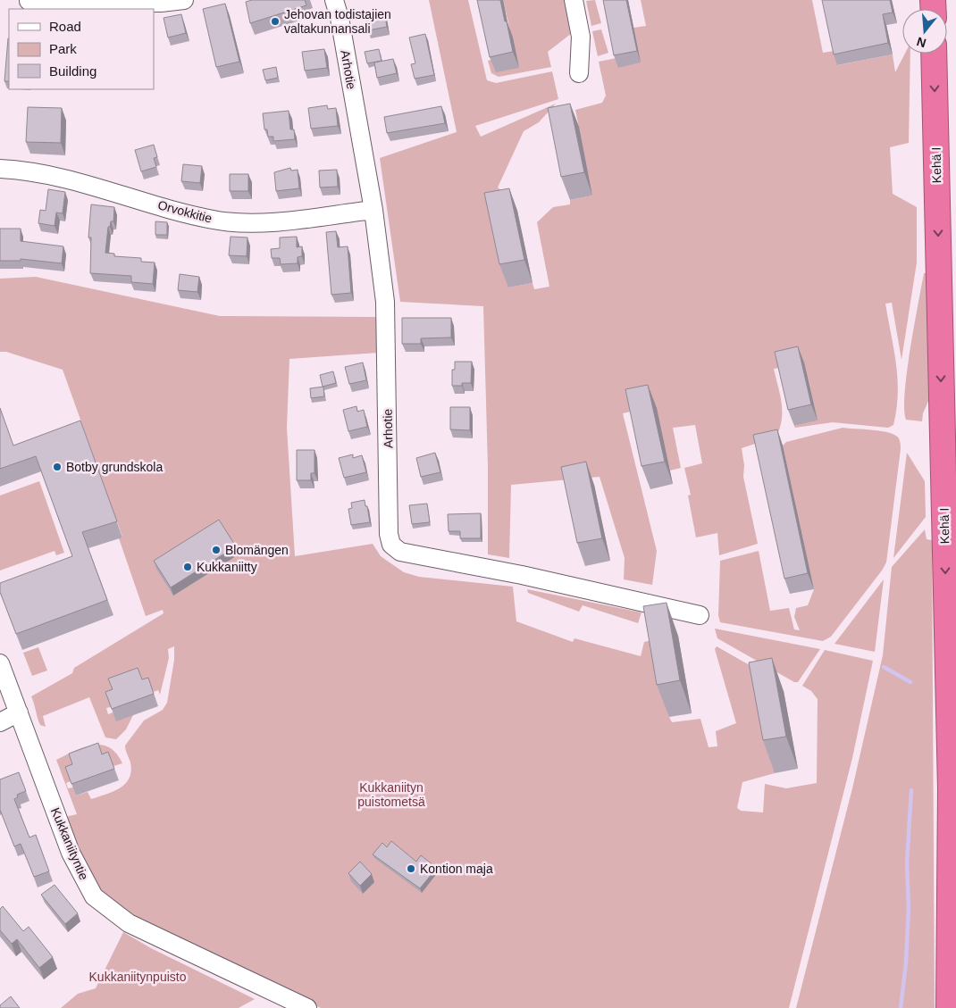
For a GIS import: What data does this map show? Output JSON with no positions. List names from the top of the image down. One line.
{"streets":{"highway":["Kehä I"],"street":["Arhotie","Orvokkitie","Kukkaniityntie"]},"crossings":[["Arhotie","Orvokkitie"]],"one_way":["Kehä I"],"parks":["Kukkaniityn puistometsä","Kukkaniitynpuisto"],"places":["Jehovan todistajien valtakunnansali","Botby grundskola","Blomängen","Kukkaniitty","Kontion maja"],"legend":["Road","Park","Building"],"north":"bottom"}
